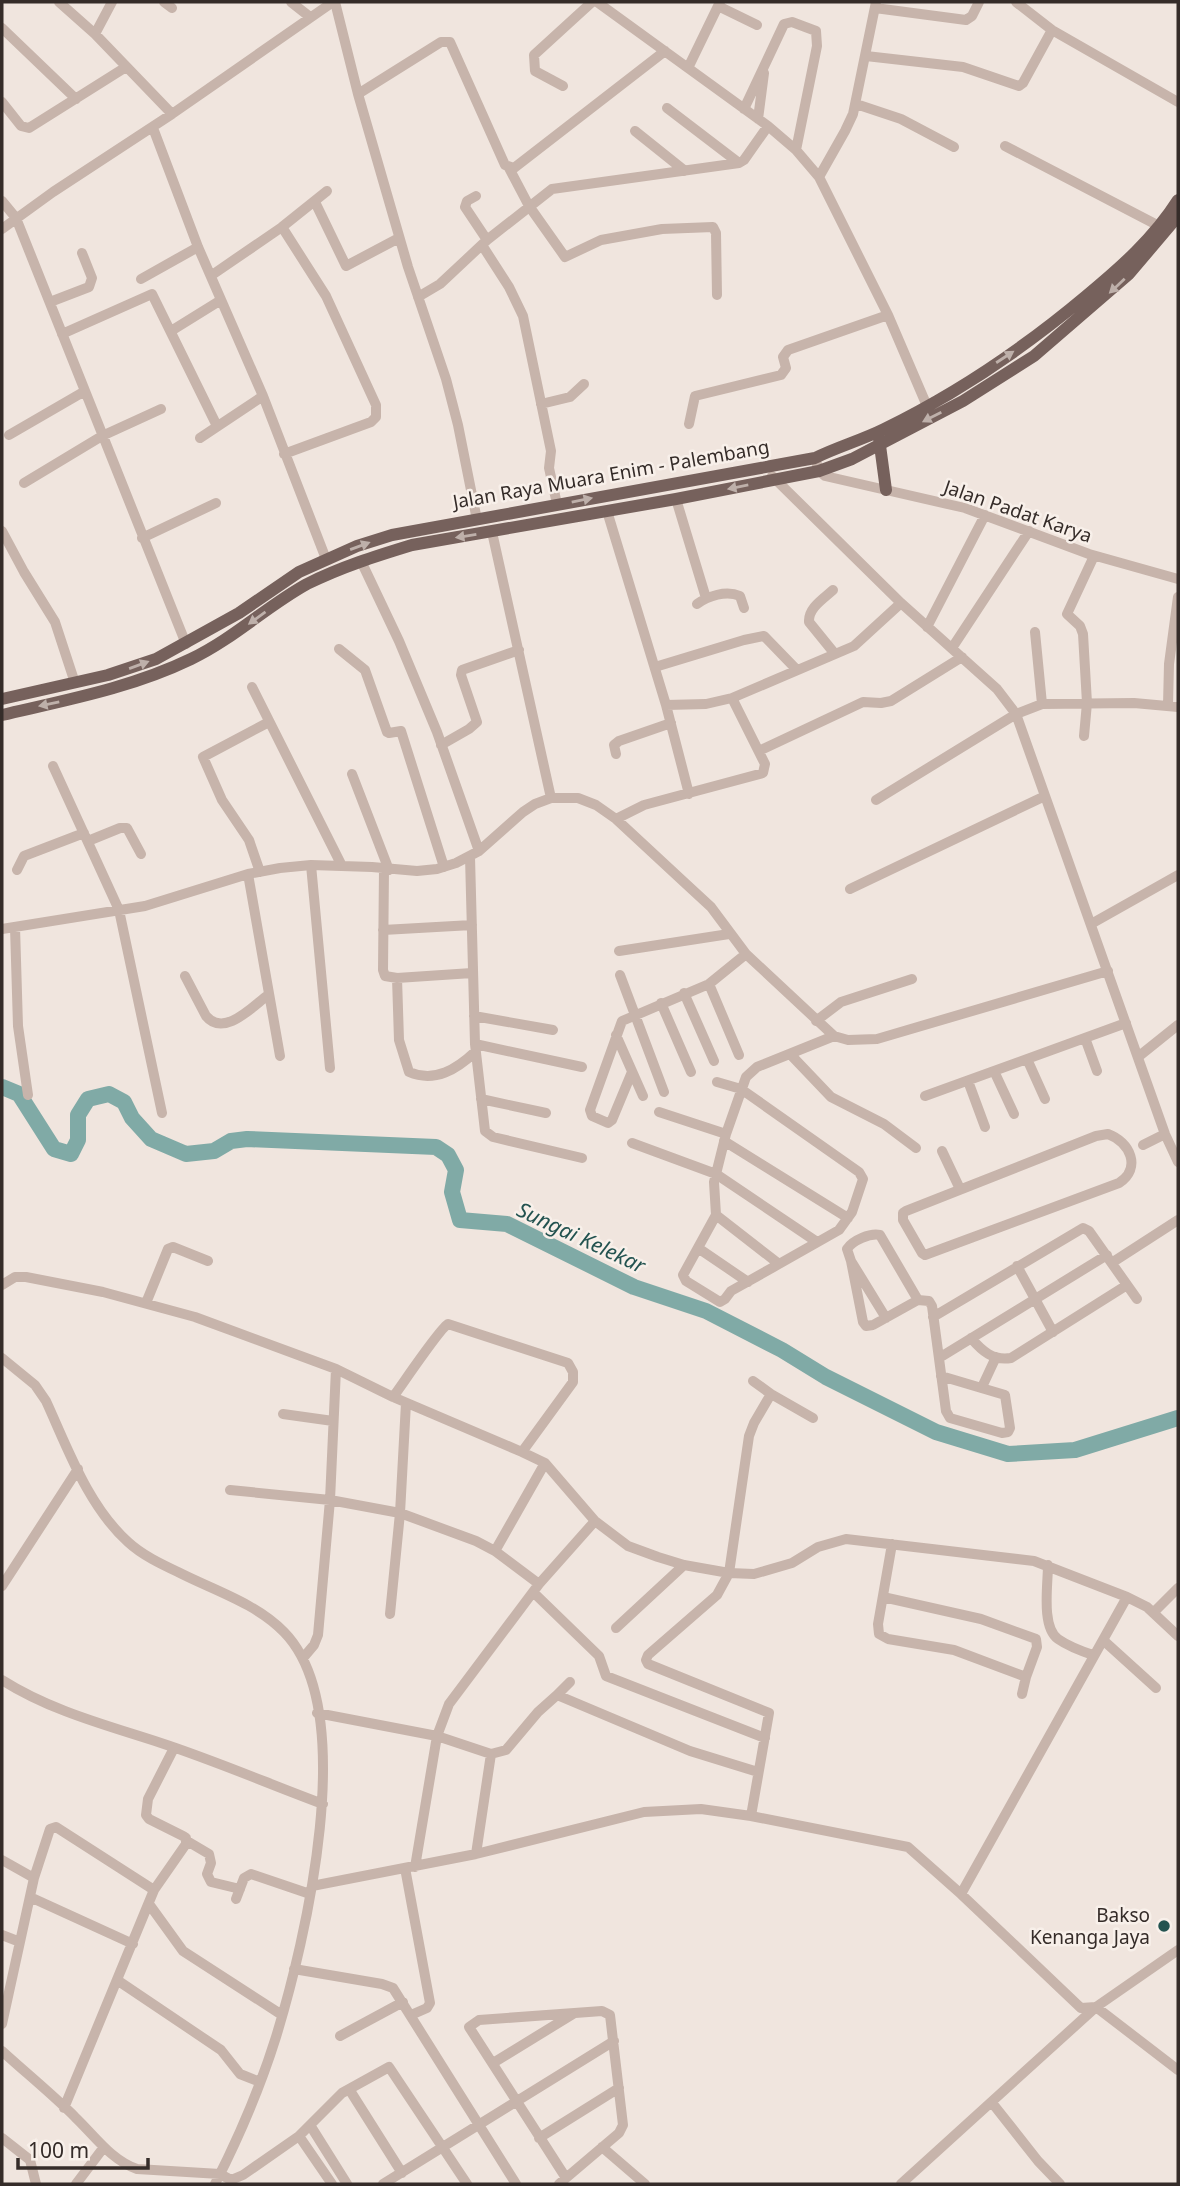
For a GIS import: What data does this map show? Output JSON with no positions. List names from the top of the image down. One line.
{"streets":{"main road":["Jalan Raya Muara Enim - Palembang"],"street":["Jalan Padat Karya"]},"crossings":[["Jalan Raya Muara Enim - Palembang","Jalan Padat Karya"]],"water":["Sungai Kelekar"],"places":["Bakso Kenanga Jaya"],"scale_bar":"100 m"}
